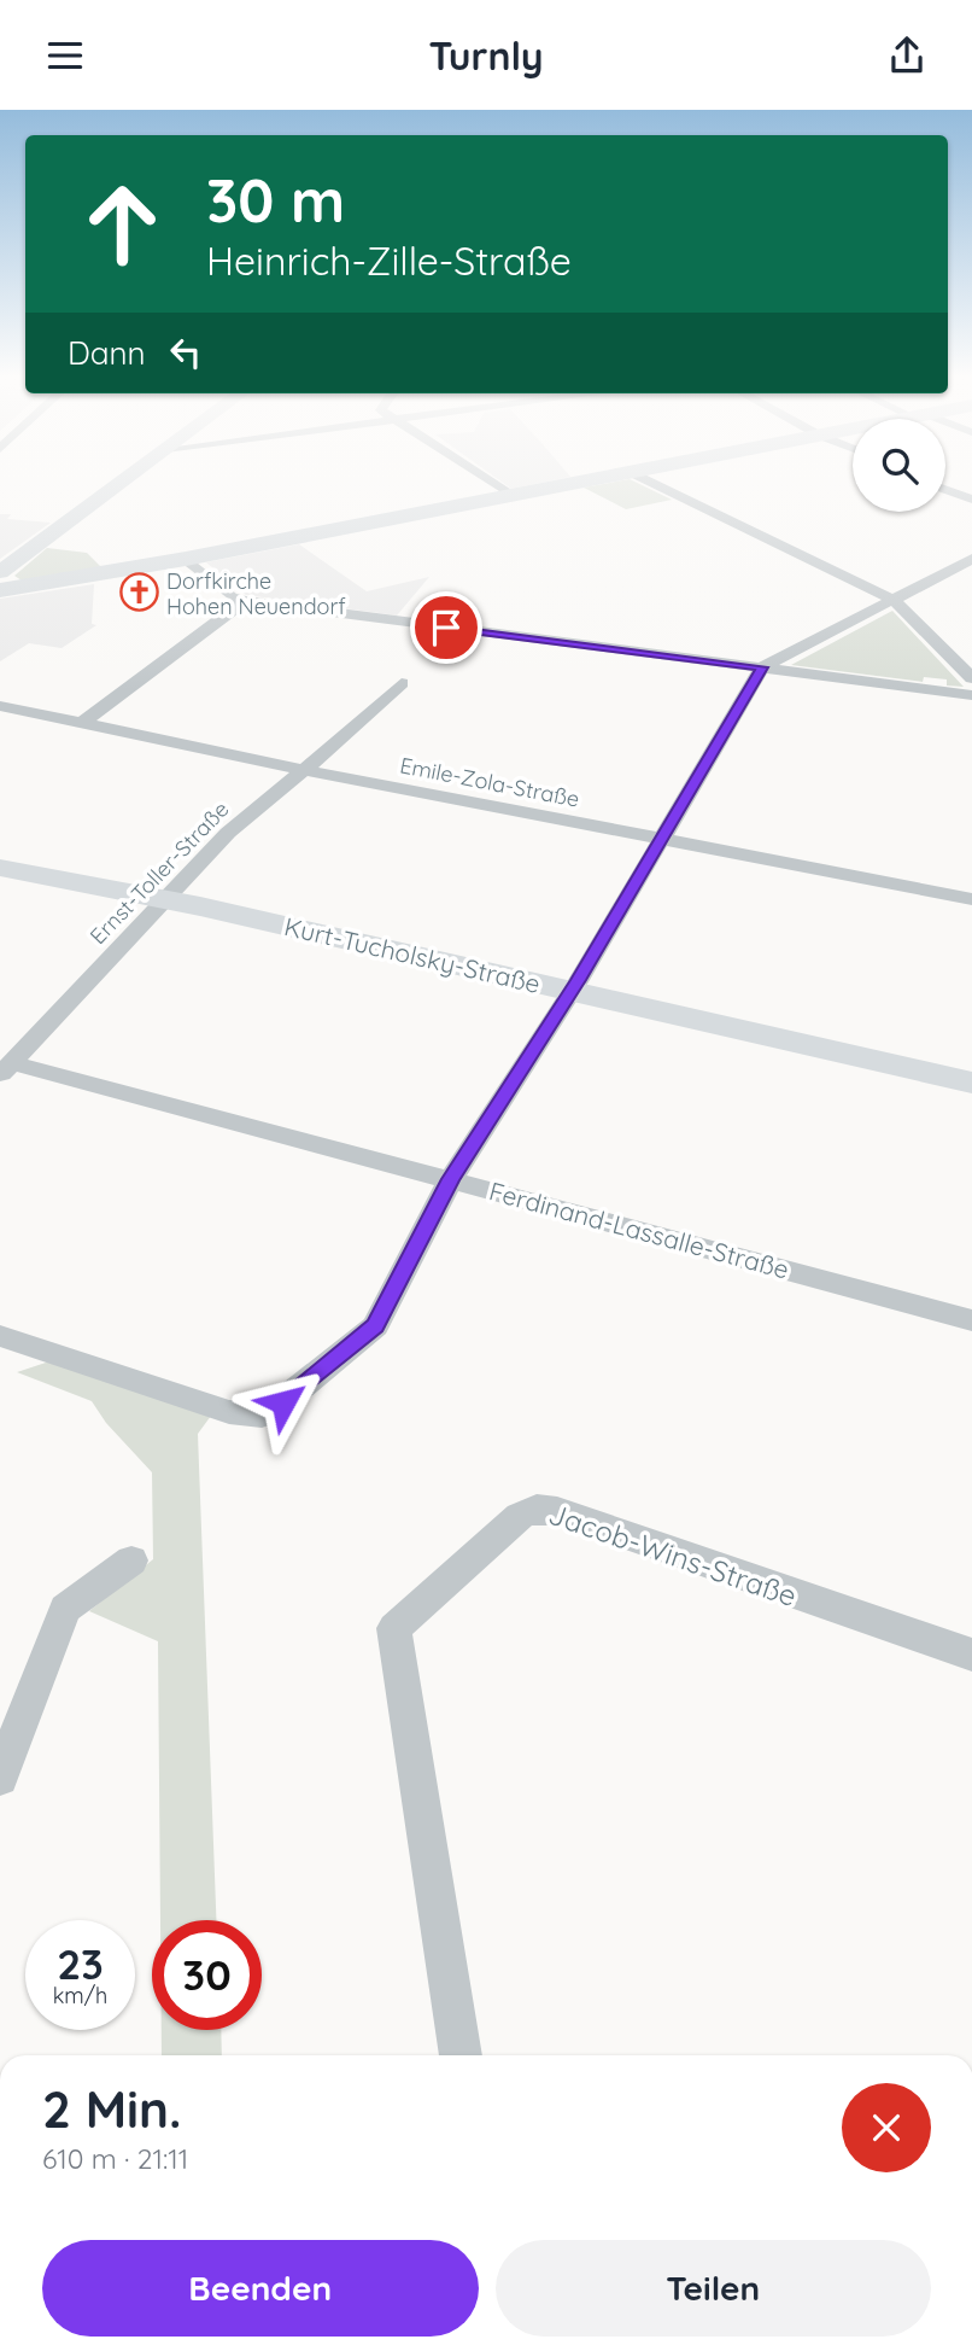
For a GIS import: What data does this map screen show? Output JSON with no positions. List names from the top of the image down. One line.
{"streets":{"main road":["Kurt-Tucholsky-Straße"],"street":["Emile-Zola-Straße","Ernst-Toller-Straße","Ferdinand-Lassalle-Straße","Jacob-Wins-Straße"]},"crossings":[["Emile-Zola-Straße","Ernst-Toller-Straße"],["Ernst-Toller-Straße","Kurt-Tucholsky-Straße"],["Ernst-Toller-Straße","Ferdinand-Lassalle-Straße"]],"places":{"church":["Dorfkirche Hohen Neuendorf"]},"page":{"header":"Turnly","turn":["30 m","Heinrich-Zille-Straße"],"then":"Dann","speed":"23 km/h","limit":"30","heading":["2 Min.","610 m · 21:11"],"buttons":["Beenden","Teilen"]}}
